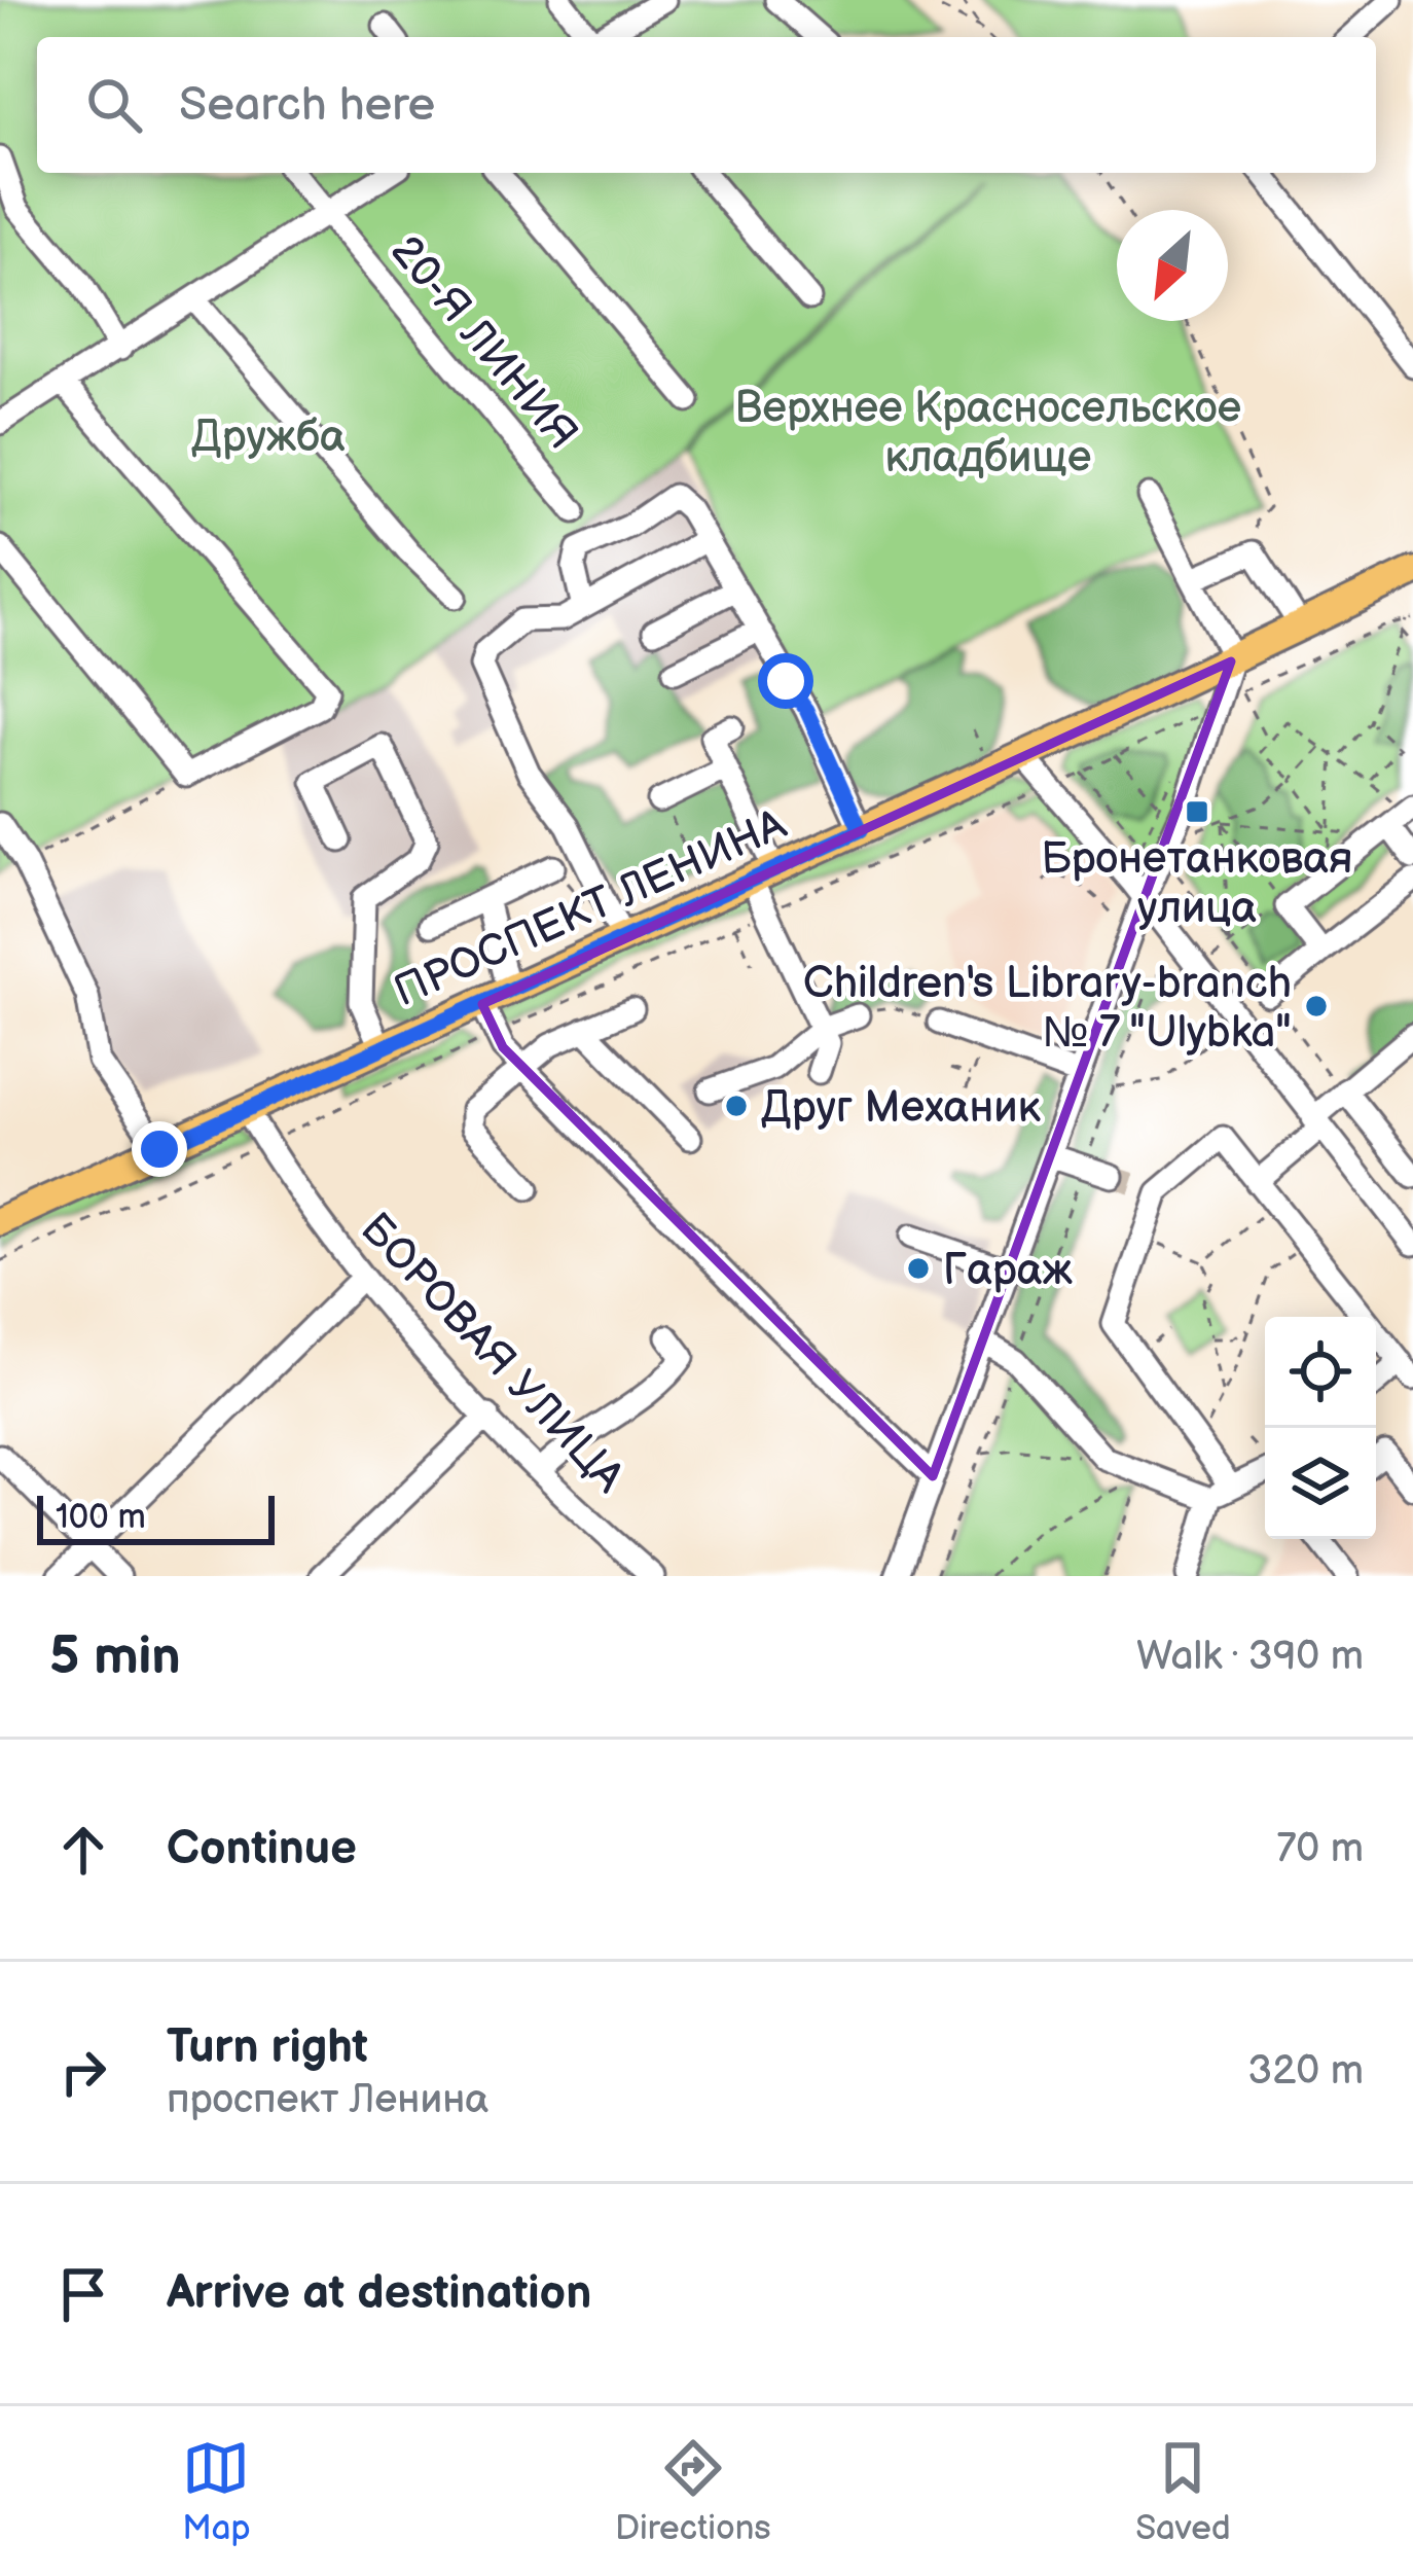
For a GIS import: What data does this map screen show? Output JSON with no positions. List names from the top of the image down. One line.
{"streets":{"main road":["ПРОСПЕКТ ЛЕНИНА"],"street":["20-Я ЛИНИЯ","БОРОВАЯ УЛИЦА"]},"crossings":[["ПРОСПЕКТ ЛЕНИНА","БОРОВАЯ УЛИЦА"]],"parks":["Верхнее Красносельское кладбище","Дружба"],"places":{"transit":["Бронетанковая улица"],"other":["Children's Library-branch № 7 \"Ulybka\"","Друг Механик","Гараж"]},"scale_bar":"100 m","north":"bottom left","page":{"search":"Search here","scale":"100 m","heading":["5 min","Walk · 390 m"],"list":[["Continue","70 m"],["Turn right","проспект Ленина","320 m"],"Arrive at destination"],"nav":["Map","Directions","Saved"]}}
